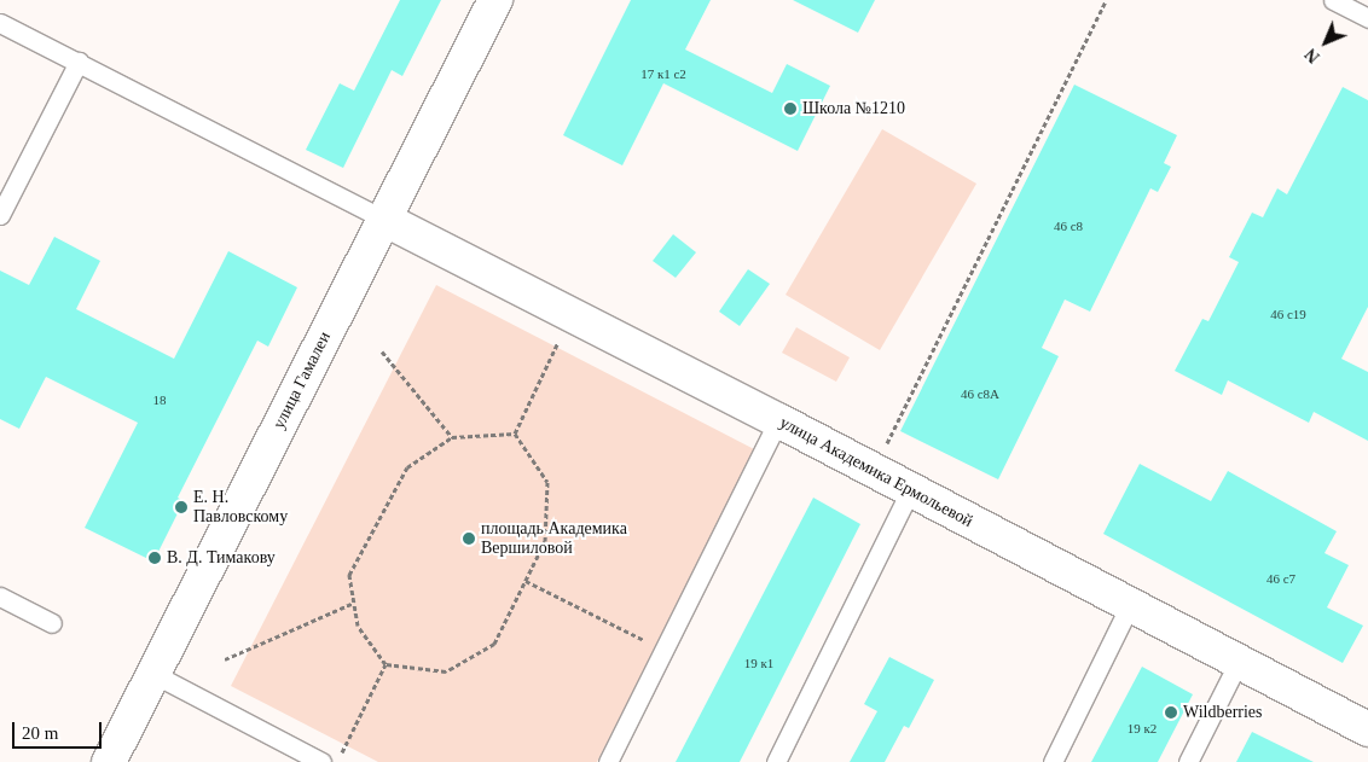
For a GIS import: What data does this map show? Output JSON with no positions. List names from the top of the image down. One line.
{"streets":{"street":["улица Гамалеи","улица Академика Ермольевой"]},"crossings":[["улица Гамалеи","улица Академика Ермольевой"]],"places":["Школа №1210","Е. Н. Павловскому","площадь Академика Вершиловой","В. Д. Тимакову","Wildberries"],"house_numbers":["17 к1 с2","46 с8","46 с19","46 с8А","18","46 с7","19 к1","19 к2"],"scale_bar":"20 m","north":"bottom left"}
